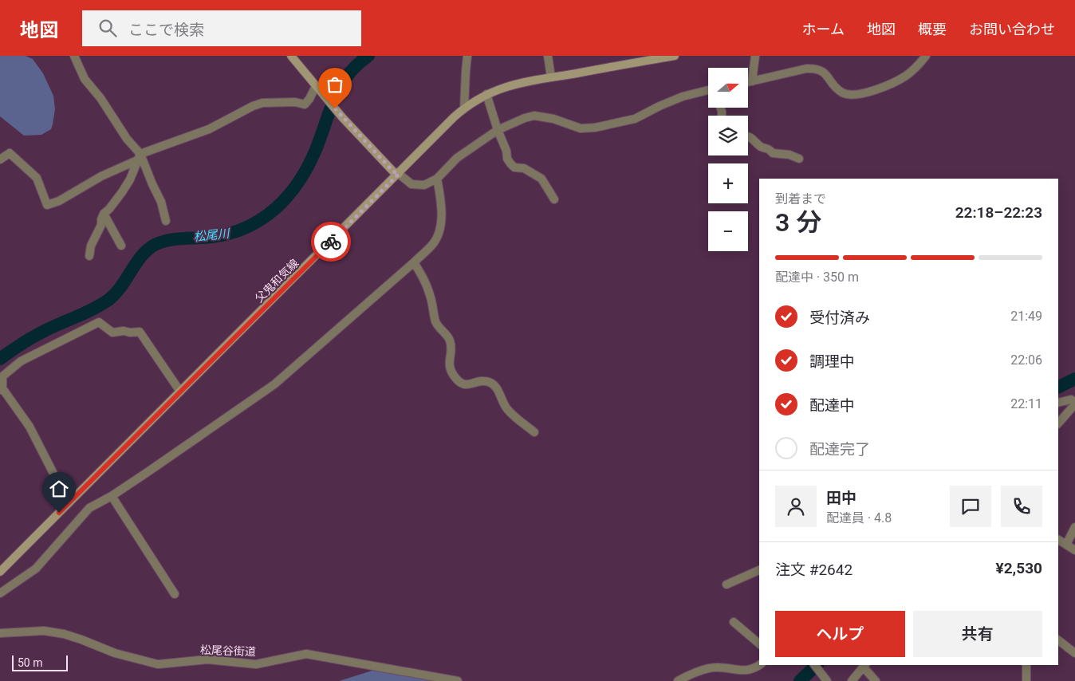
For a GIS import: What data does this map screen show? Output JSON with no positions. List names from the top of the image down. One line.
{"streets":{"main road":["父鬼和気線"],"street":["松尾谷街道"]},"water":["松尾川"],"scale_bar":"50 m","north":"right","page":{"header":"地図","search":"ここで検索","nav":["ホーム","地図","概要","お問い合わせ"],"map_buttons":["+","−"],"heading":["3 分","到着まで","22:18–22:23"],"panel":["田中","配達員 · 4.8","注文 #2642","¥2,530"],"bar":"配達中 · 350 m","list":[["受付済み","21:49"],["調理中","22:06"],["配達中","22:11"],"配達完了"],"buttons":["ヘルプ","共有"],"scale":"50 m"}}
